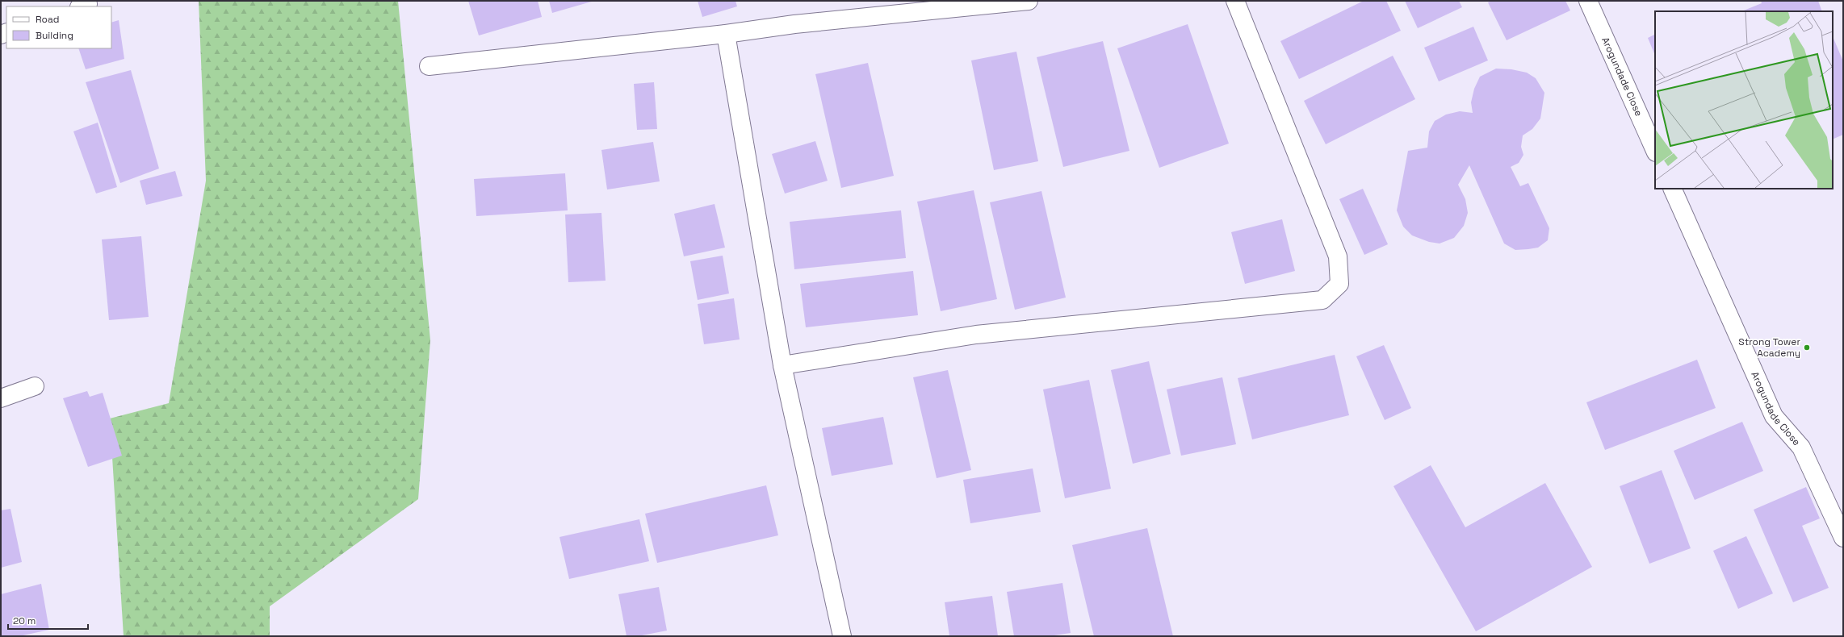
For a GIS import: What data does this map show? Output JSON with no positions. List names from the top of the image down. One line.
{"streets":{"street":["Arogundade Close"]},"places":["Strong Tower Academy"],"legend":["Road","Building"],"scale_bar":"20 m"}
